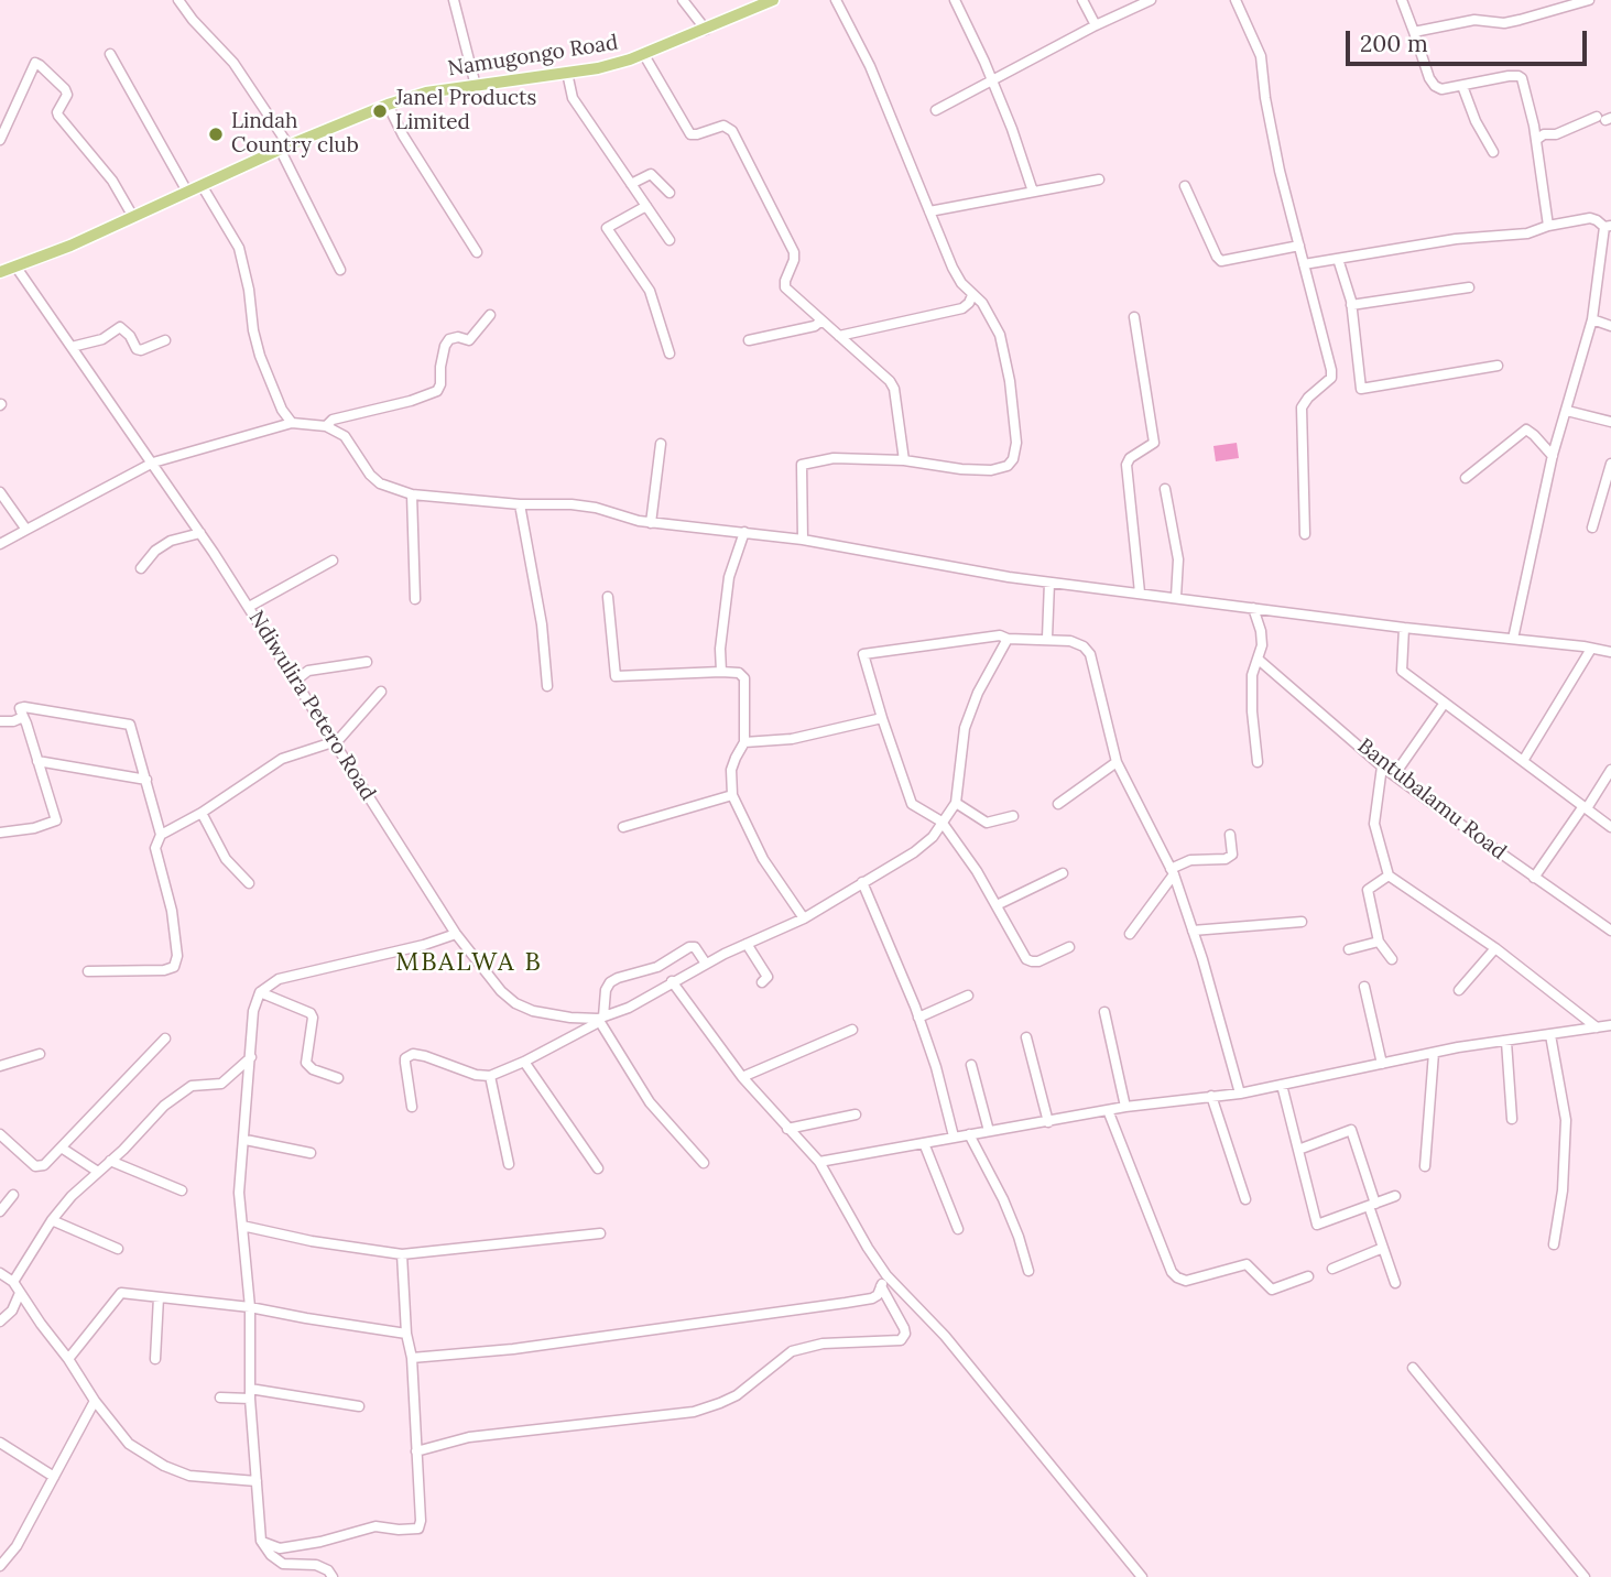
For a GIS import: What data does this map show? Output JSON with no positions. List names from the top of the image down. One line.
{"streets":{"main road":["Namugongo Road"],"street":["Ndiwulira Petero Road","Bantubalamu Road"]},"crossings":[["Namugongo Road","Ndiwulira Petero Road"]],"districts":["MBALWA B"],"places":["Janel Products Limited","Lindah Country club"],"scale_bar":"200 m"}
